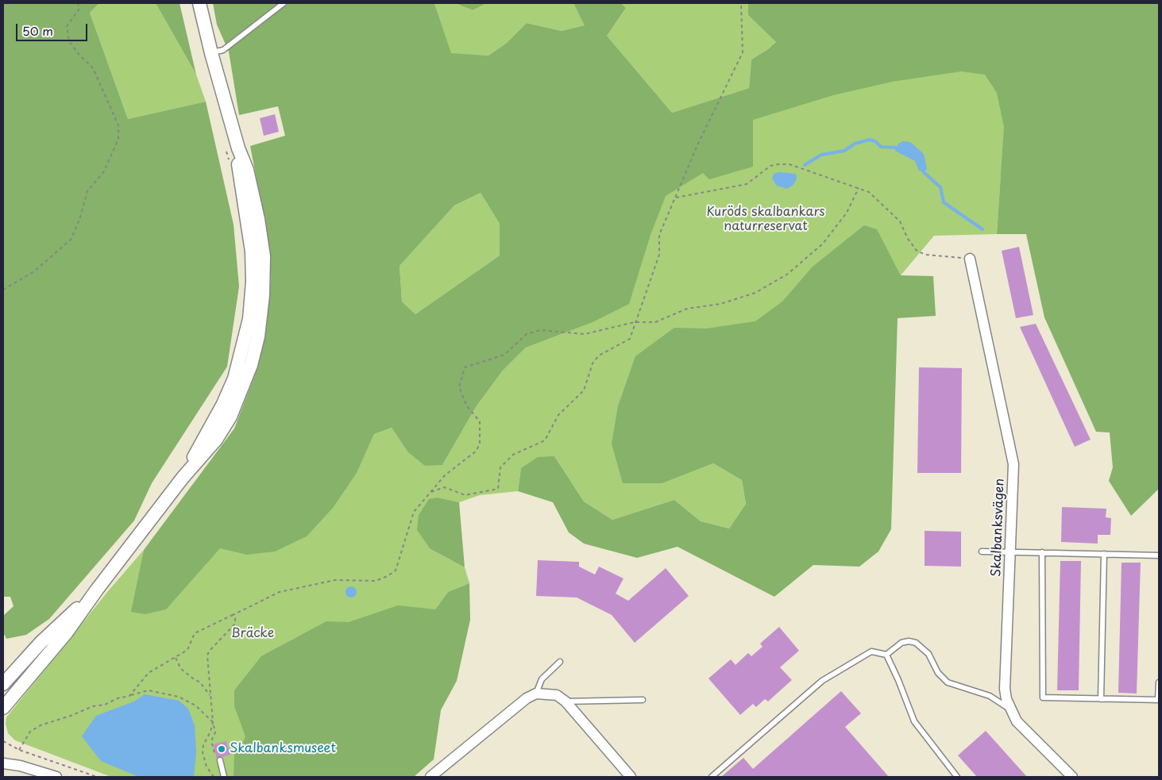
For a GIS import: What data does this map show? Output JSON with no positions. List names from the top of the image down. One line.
{"streets":{"street":["Skalbanksvägen"]},"parks":["Kuröds skalbankars naturreservat","Bräcke"],"places":["Skalbanksmuseet"],"scale_bar":"50 m"}
